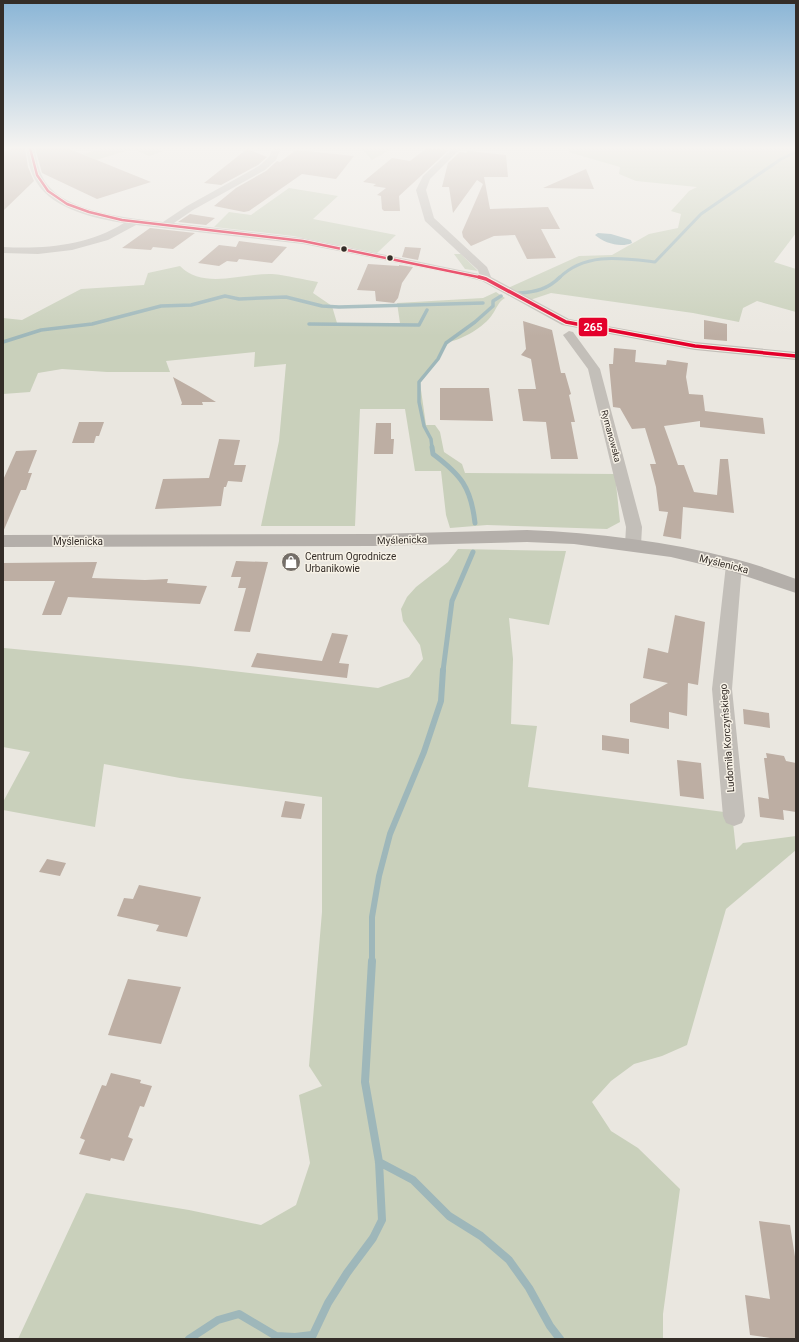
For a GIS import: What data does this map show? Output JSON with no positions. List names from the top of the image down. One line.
{"streets":{"street":["Rymanowska","Myślenicka","Ludomiła Korczyńskiego"]},"crossings":[["Rymanowska","Myślenicka"],["Myślenicka","Ludomiła Korczyńskiego"]],"places":{"shop":["Centrum Ogrodnicze Urbanikowie"]},"lines":["transit line 265"]}
